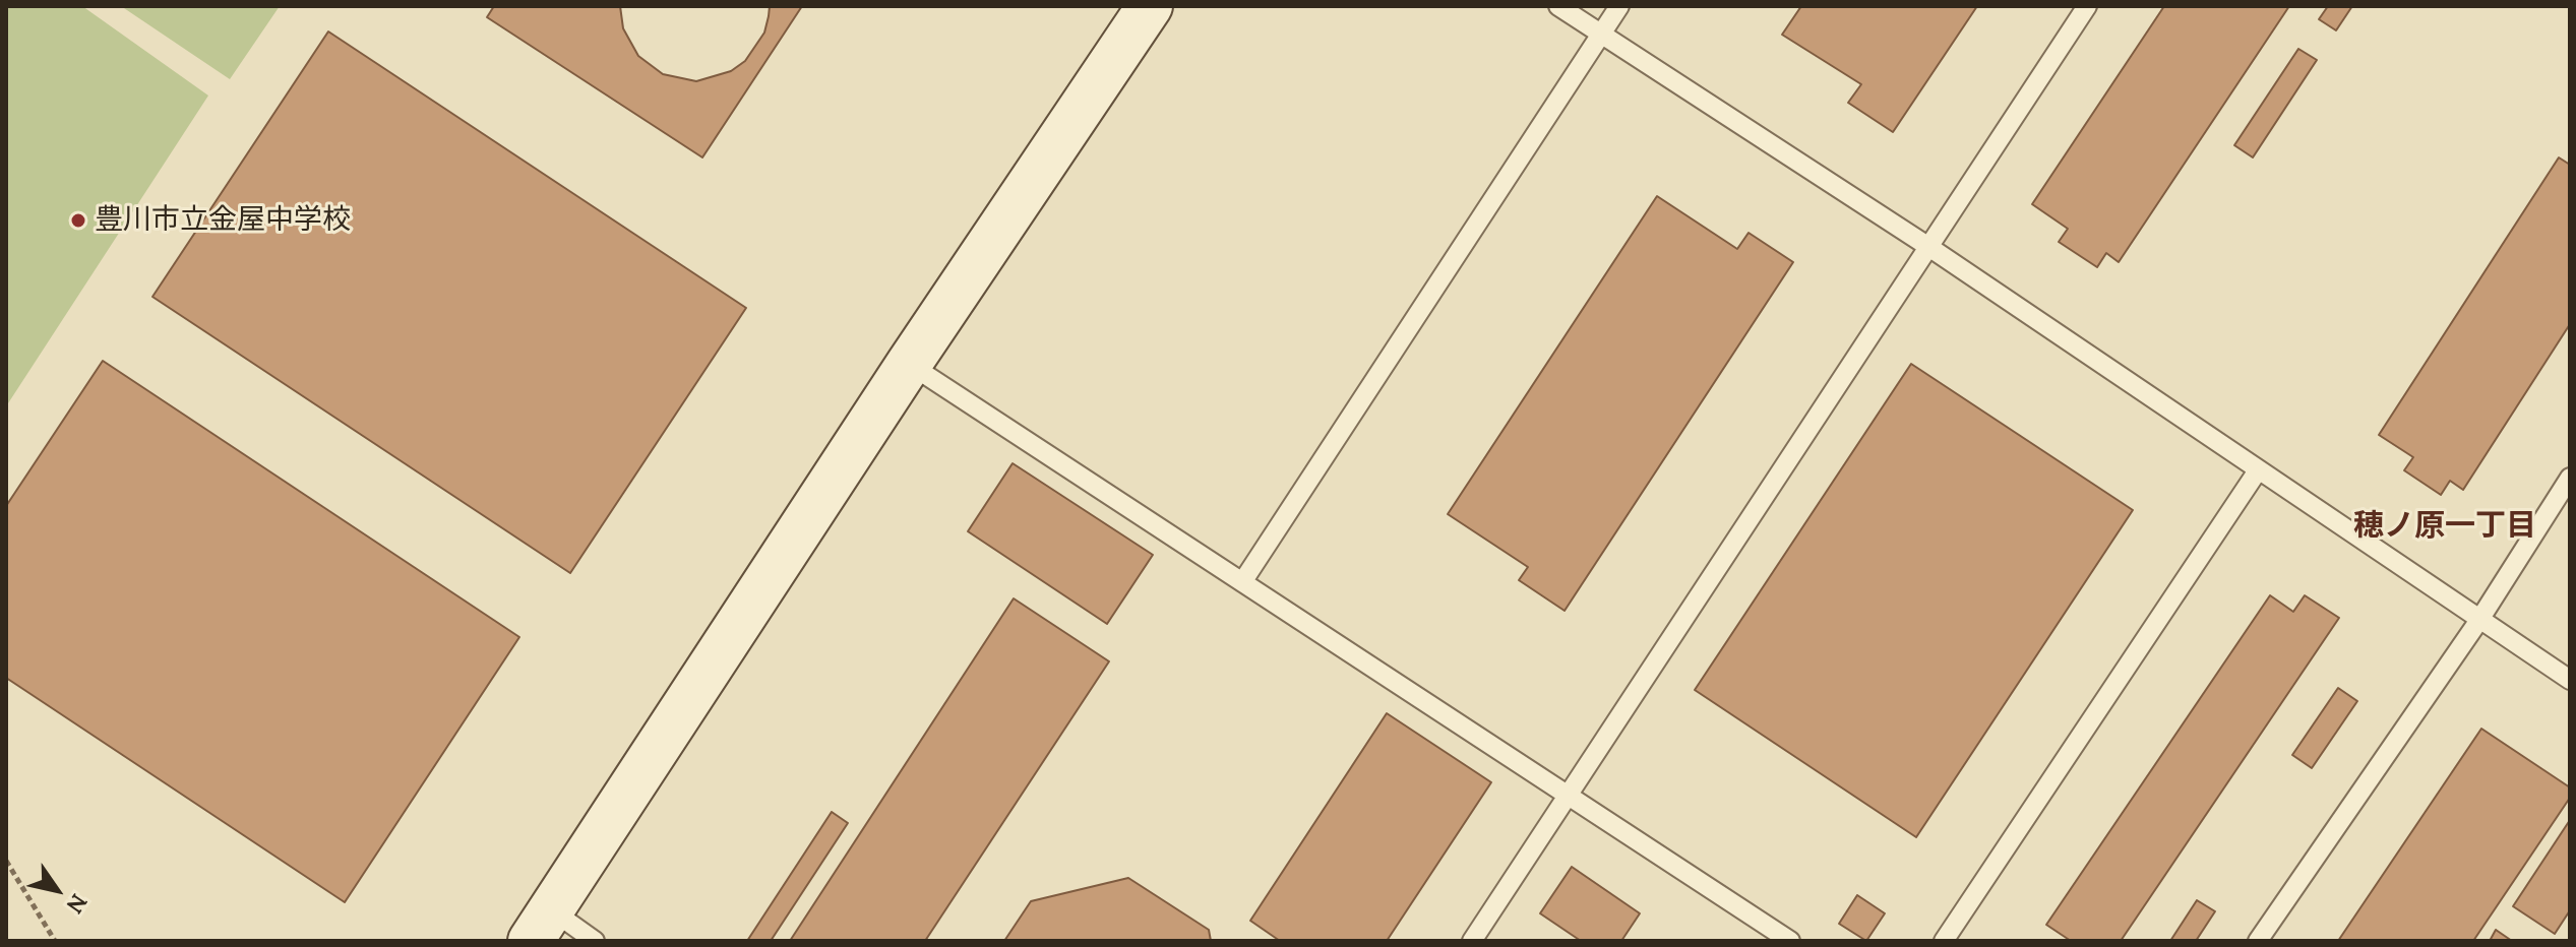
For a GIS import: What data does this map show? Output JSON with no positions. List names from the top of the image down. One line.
{"districts":["穂ノ原一丁目"],"places":["豊川市立金屋中学校"],"north":"bottom right"}
